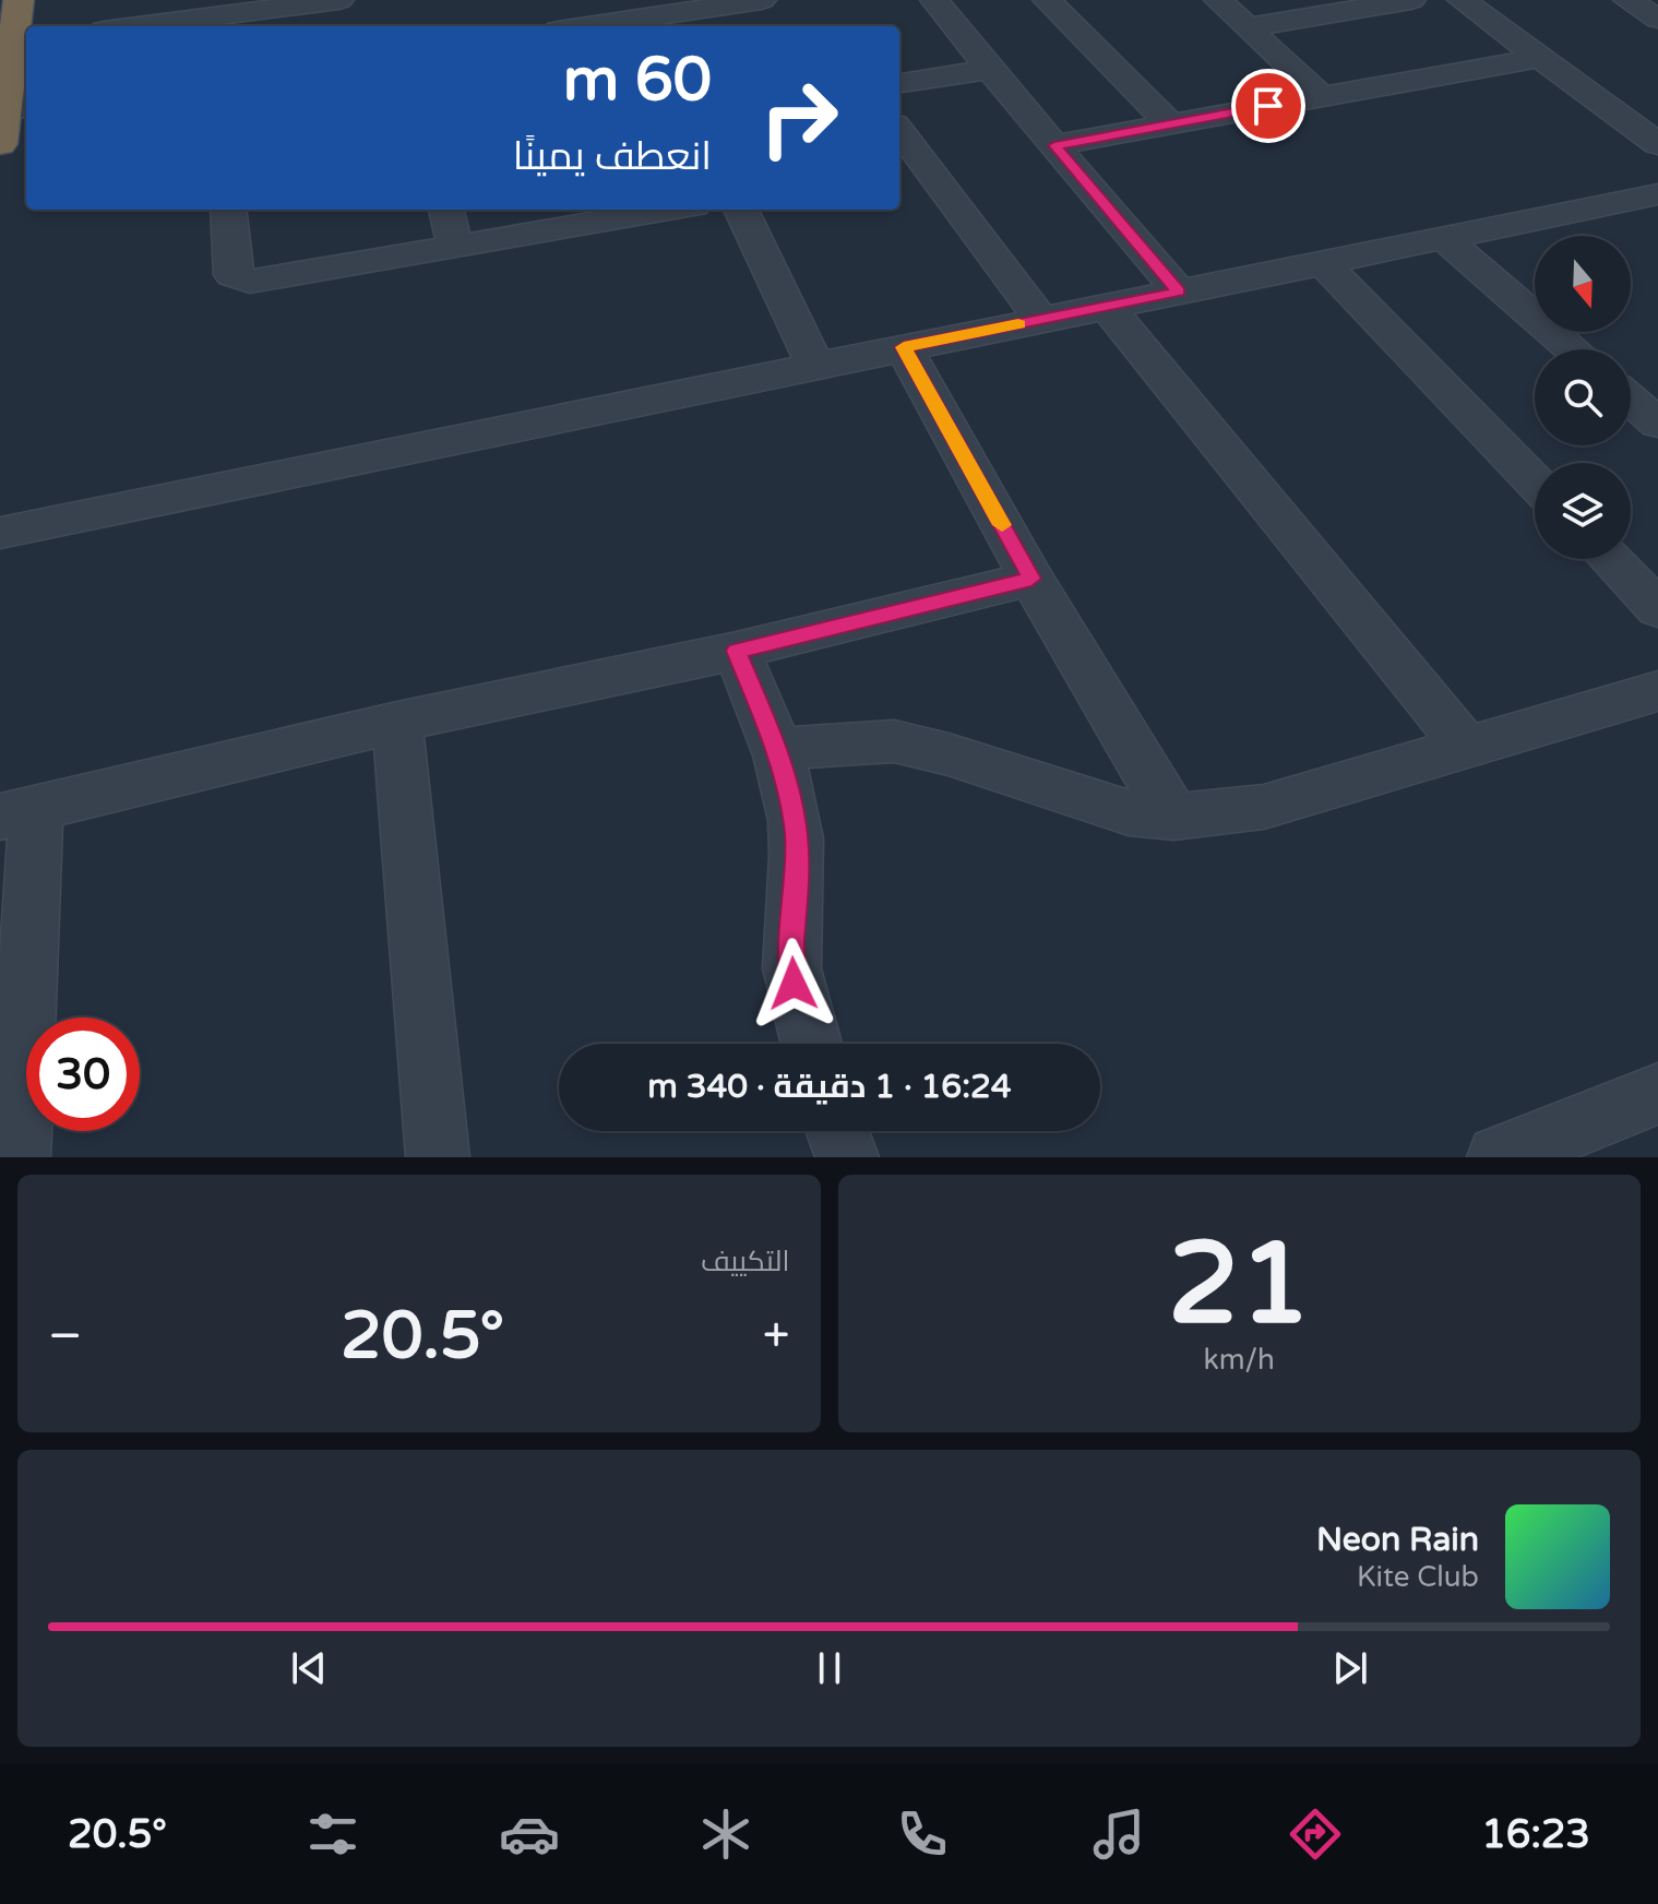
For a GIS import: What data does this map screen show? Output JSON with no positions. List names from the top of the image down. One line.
{"north":"bottom","page":{"turn":["60 m","انعطف يمينًا"],"limit":"30","trip":"16:24 · 1 دقيقة · 340 m","tile":[["21","km/h"],"التكييف"],"heat":["−","20.5°","+"],"song":["Neon Rain","Kite Club"],"tabs":["16:23","20.5°"]}}
